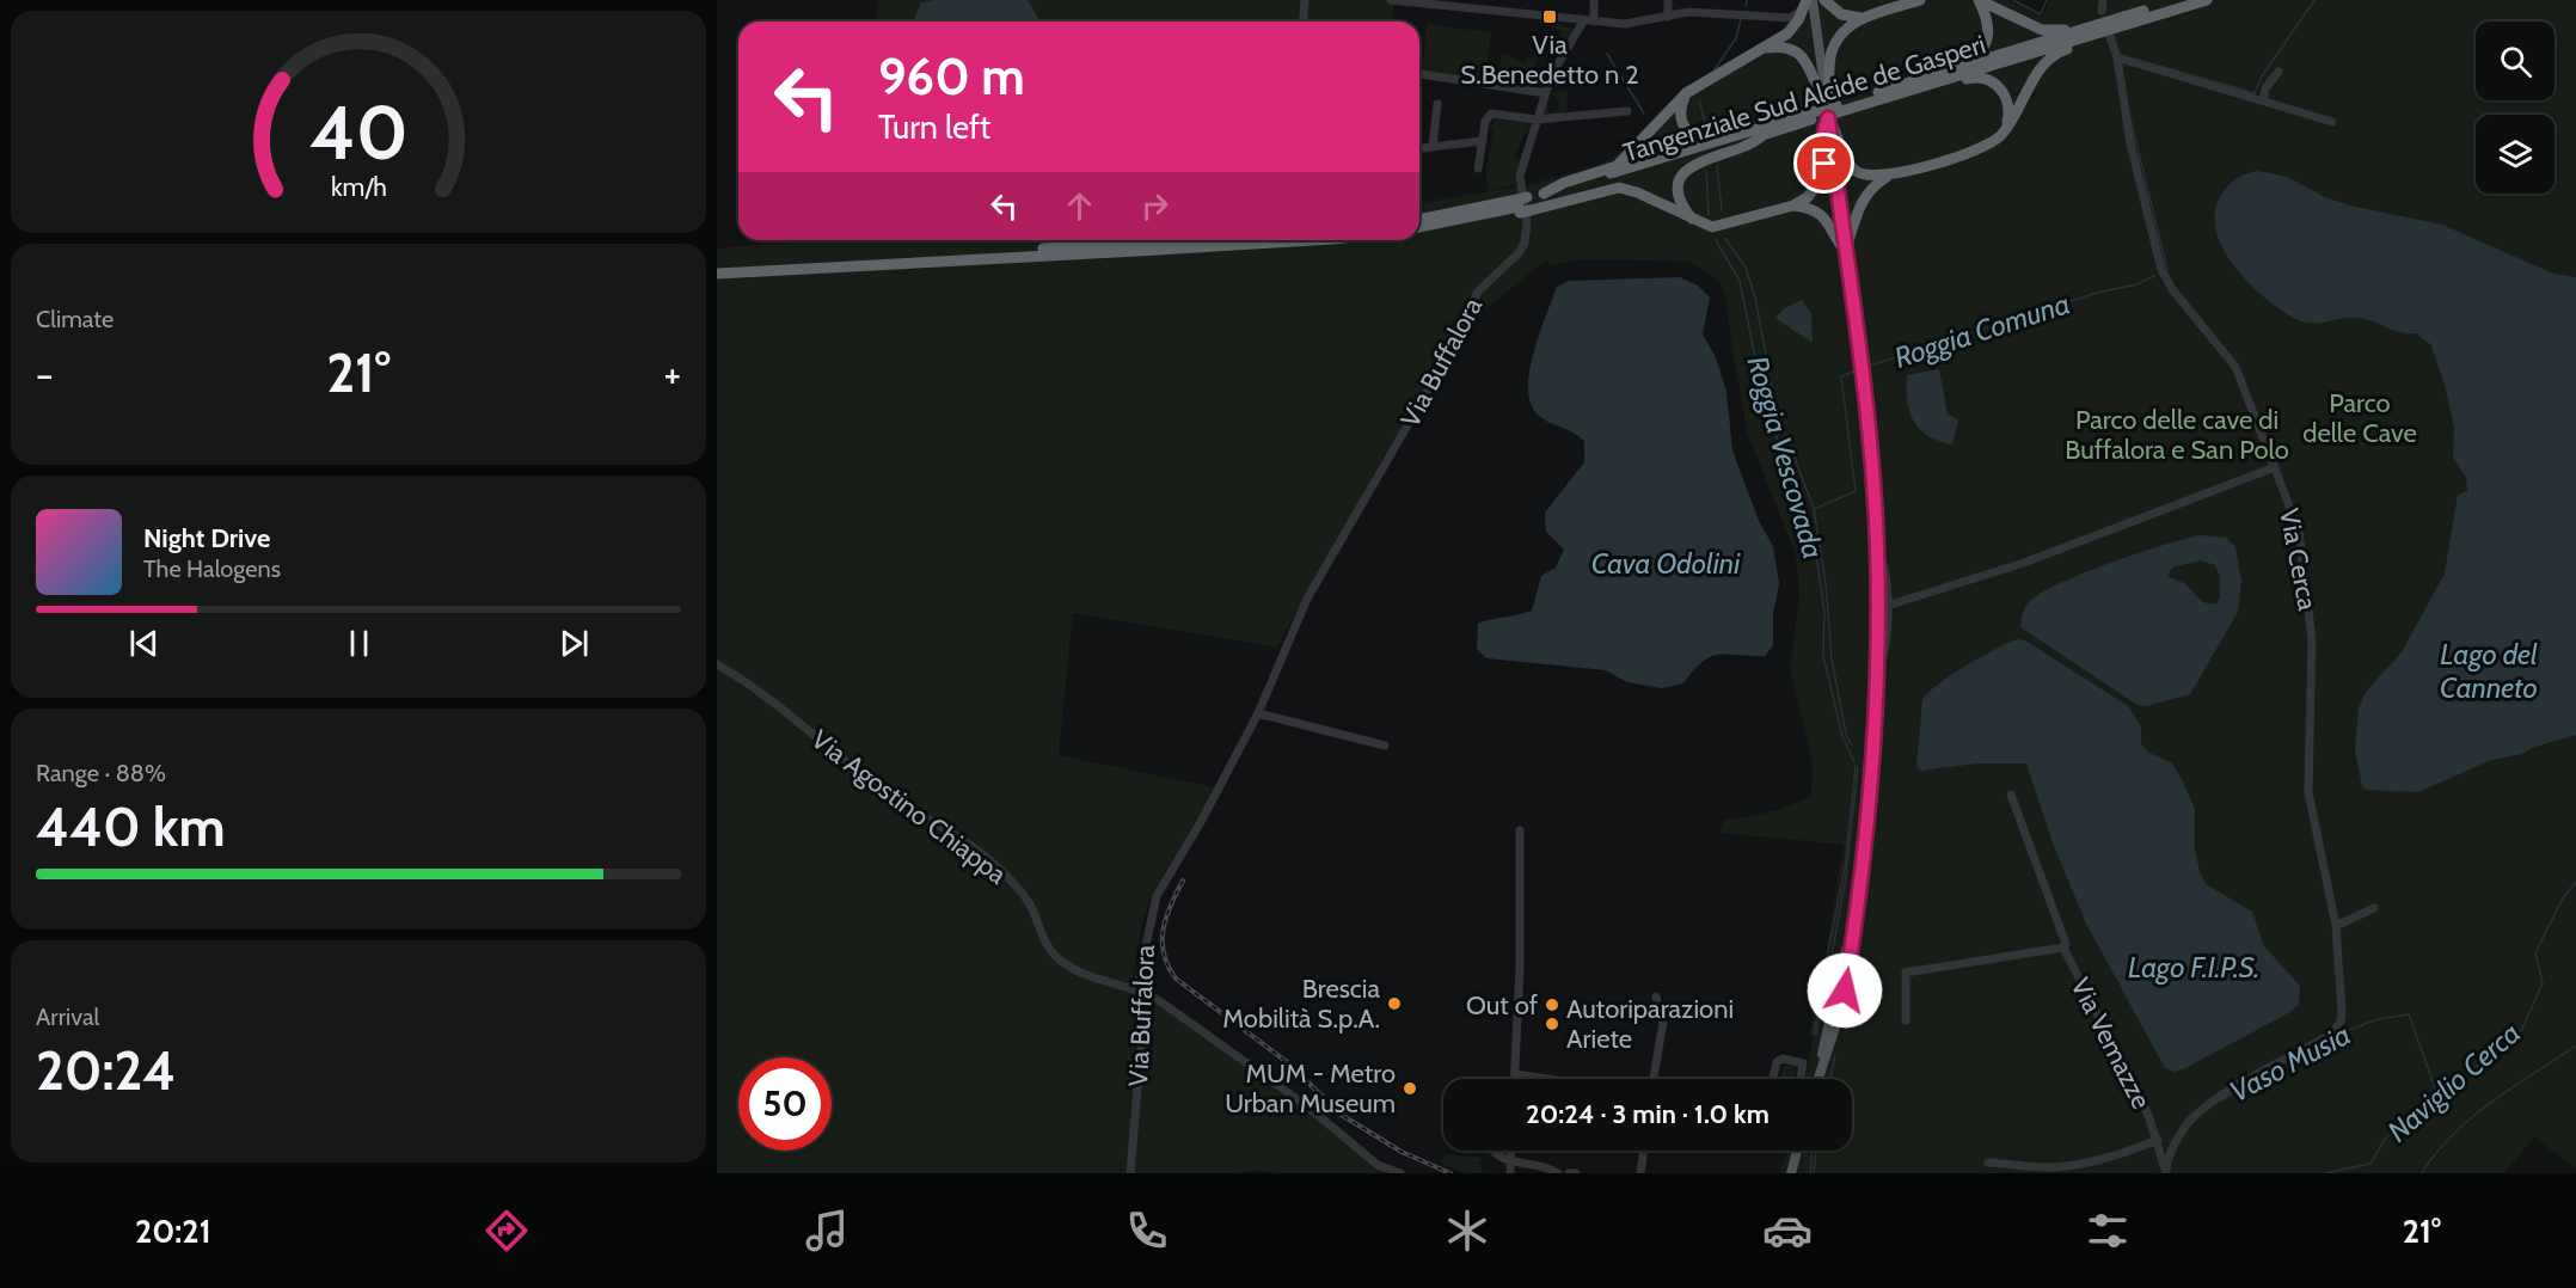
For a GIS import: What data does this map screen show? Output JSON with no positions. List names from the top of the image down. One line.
{"streets":{"highway":["Tangenziale Sud Alcide de Gasperi"],"street":["Via Buffalora","Via Cerca","Via Agostino Chiappa","Via Vemazze"]},"crossings":[["Via Buffalora","Via Agostino Chiappa"],["Via Cerca","Via Vemazze"]],"water":["Roggia Comuna","Roggia Vescovada","Cava Odolini","Lago del Canneto","Lago F.I.P.S.","Vaso Musia","Naviglio Cerca"],"parks":["Parco delle Cave","Parco delle cave di Buffalora e San Polo"],"places":{"transit":["Via S.Benedetto n 2"],"other":["Brescia Mobilità S.p.A.","Out of","Autoriparazioni Ariete","MUM - Metro Urban Museum"]},"page":{"turn":["960 m","Turn left"],"tile":["Climate",["Range · 88%","440 km"],["Arrival","20:24"]],"heat":["−","21°","+"],"song":["Night Drive","The Halogens"],"limit":"50","trip":"20:24 · 3 min · 1.0 km","tabs":["20:21","21°"],"gauge":["40","km/h"]}}
